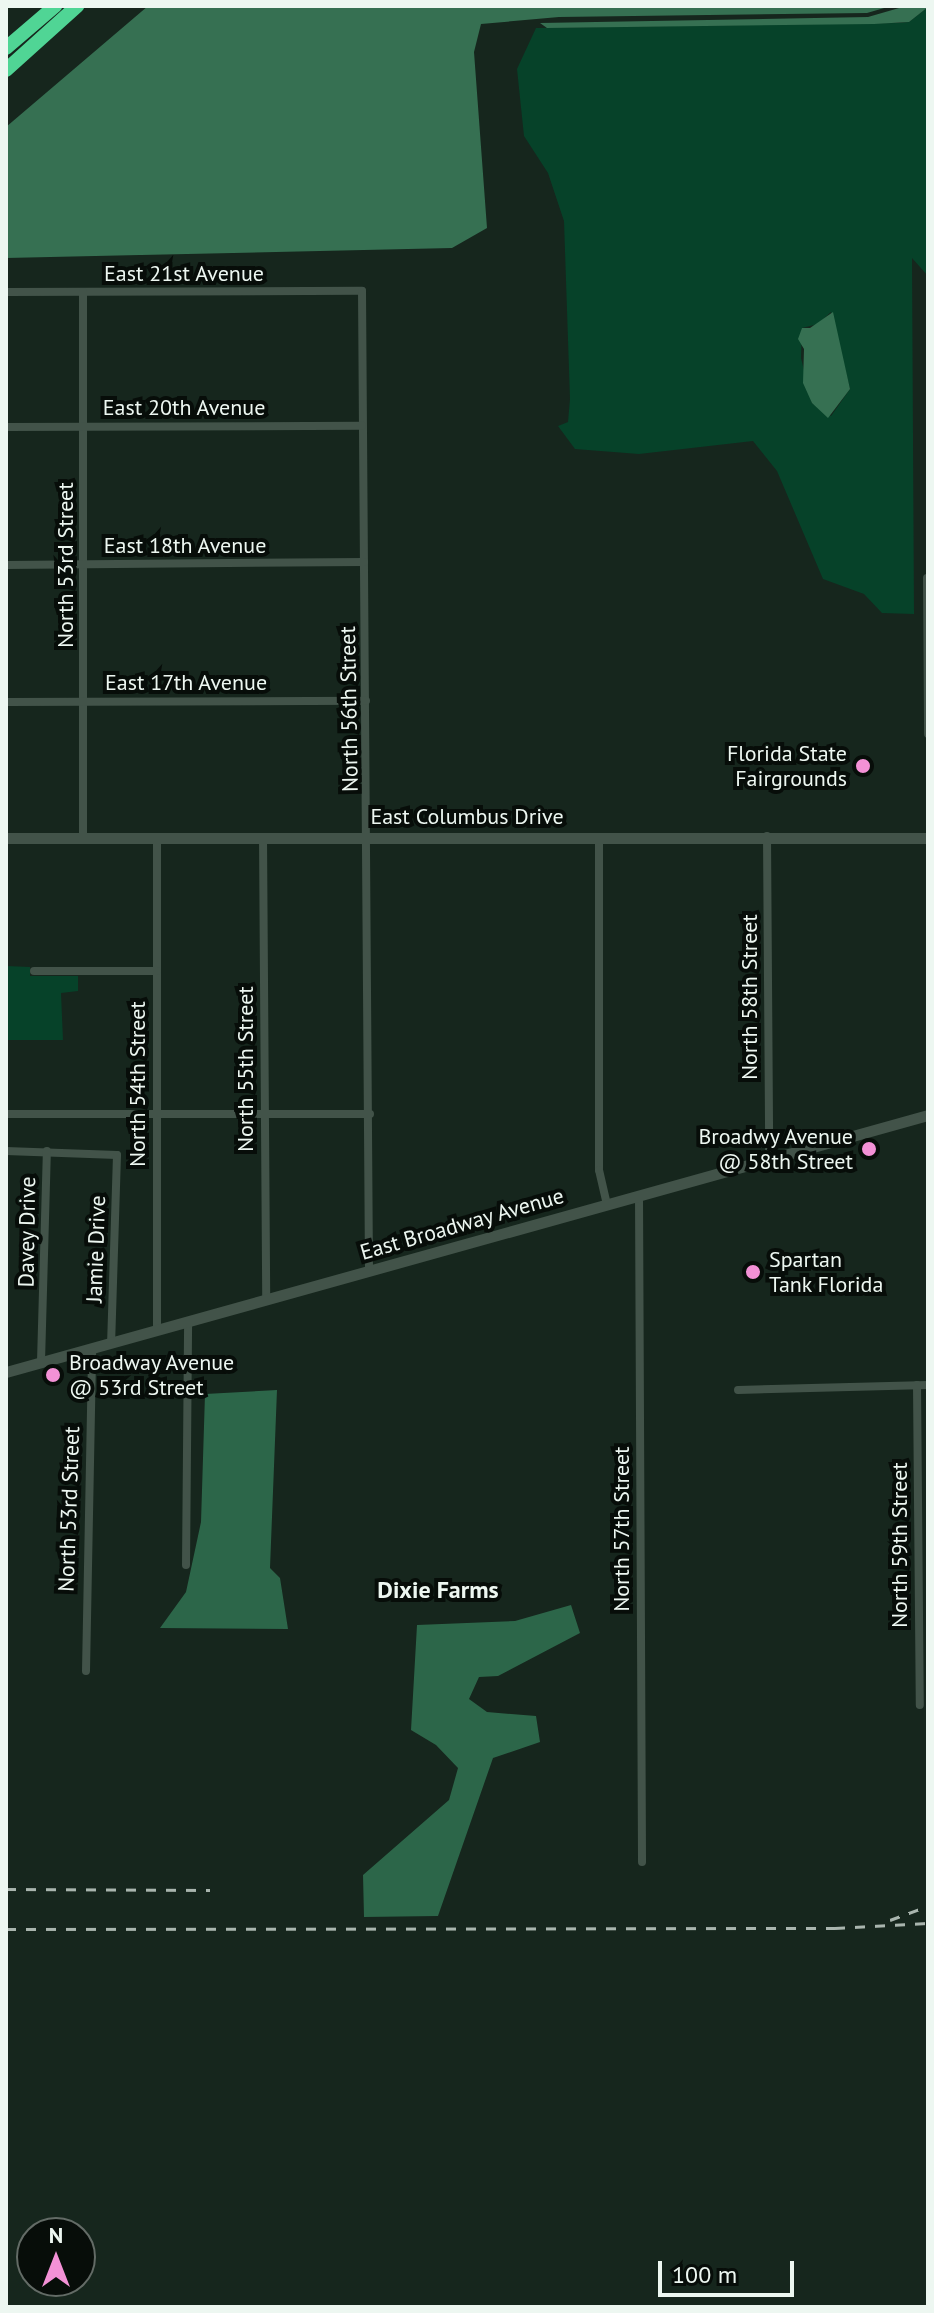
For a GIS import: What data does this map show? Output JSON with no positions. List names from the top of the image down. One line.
{"streets":{"street":["East 21st Avenue","East 20th Avenue","East 18th Avenue","North 53rd Street","East 17th Avenue","North 56th Street","East Columbus Drive","North 58th Street","North 55th Street","North 54th Street","East Broadway Avenue","Davey Drive","Jamie Drive","North 57th Street","North 59th Street"]},"crossings":[["East 21st Avenue","North 53rd Street"],["East 21st Avenue","North 56th Street"],["East 20th Avenue","North 53rd Street"],["East 20th Avenue","North 56th Street"],["East 18th Avenue","North 53rd Street"],["East 18th Avenue","North 56th Street"],["North 53rd Street","East 17th Avenue"],["North 53rd Street","East Columbus Drive"],["North 53rd Street","East Broadway Avenue"],["East 17th Avenue","North 56th Street"],["North 56th Street","East Columbus Drive"],["North 56th Street","East Broadway Avenue"],["East Columbus Drive","North 58th Street"],["East Columbus Drive","North 55th Street"],["East Columbus Drive","North 54th Street"],["North 58th Street","East Broadway Avenue"],["North 55th Street","East Broadway Avenue"],["North 54th Street","East Broadway Avenue"],["East Broadway Avenue","Davey Drive"],["East Broadway Avenue","Jamie Drive"],["East Broadway Avenue","North 57th Street"],["Davey Drive","Jamie Drive"]],"districts":["Dixie Farms"],"places":["Florida State Fairgrounds","Broadwy Avenue @ 58th Street","Spartan Tank Florida","Broadway Avenue @ 53rd Street"],"scale_bar":"100 m","north":"top"}
